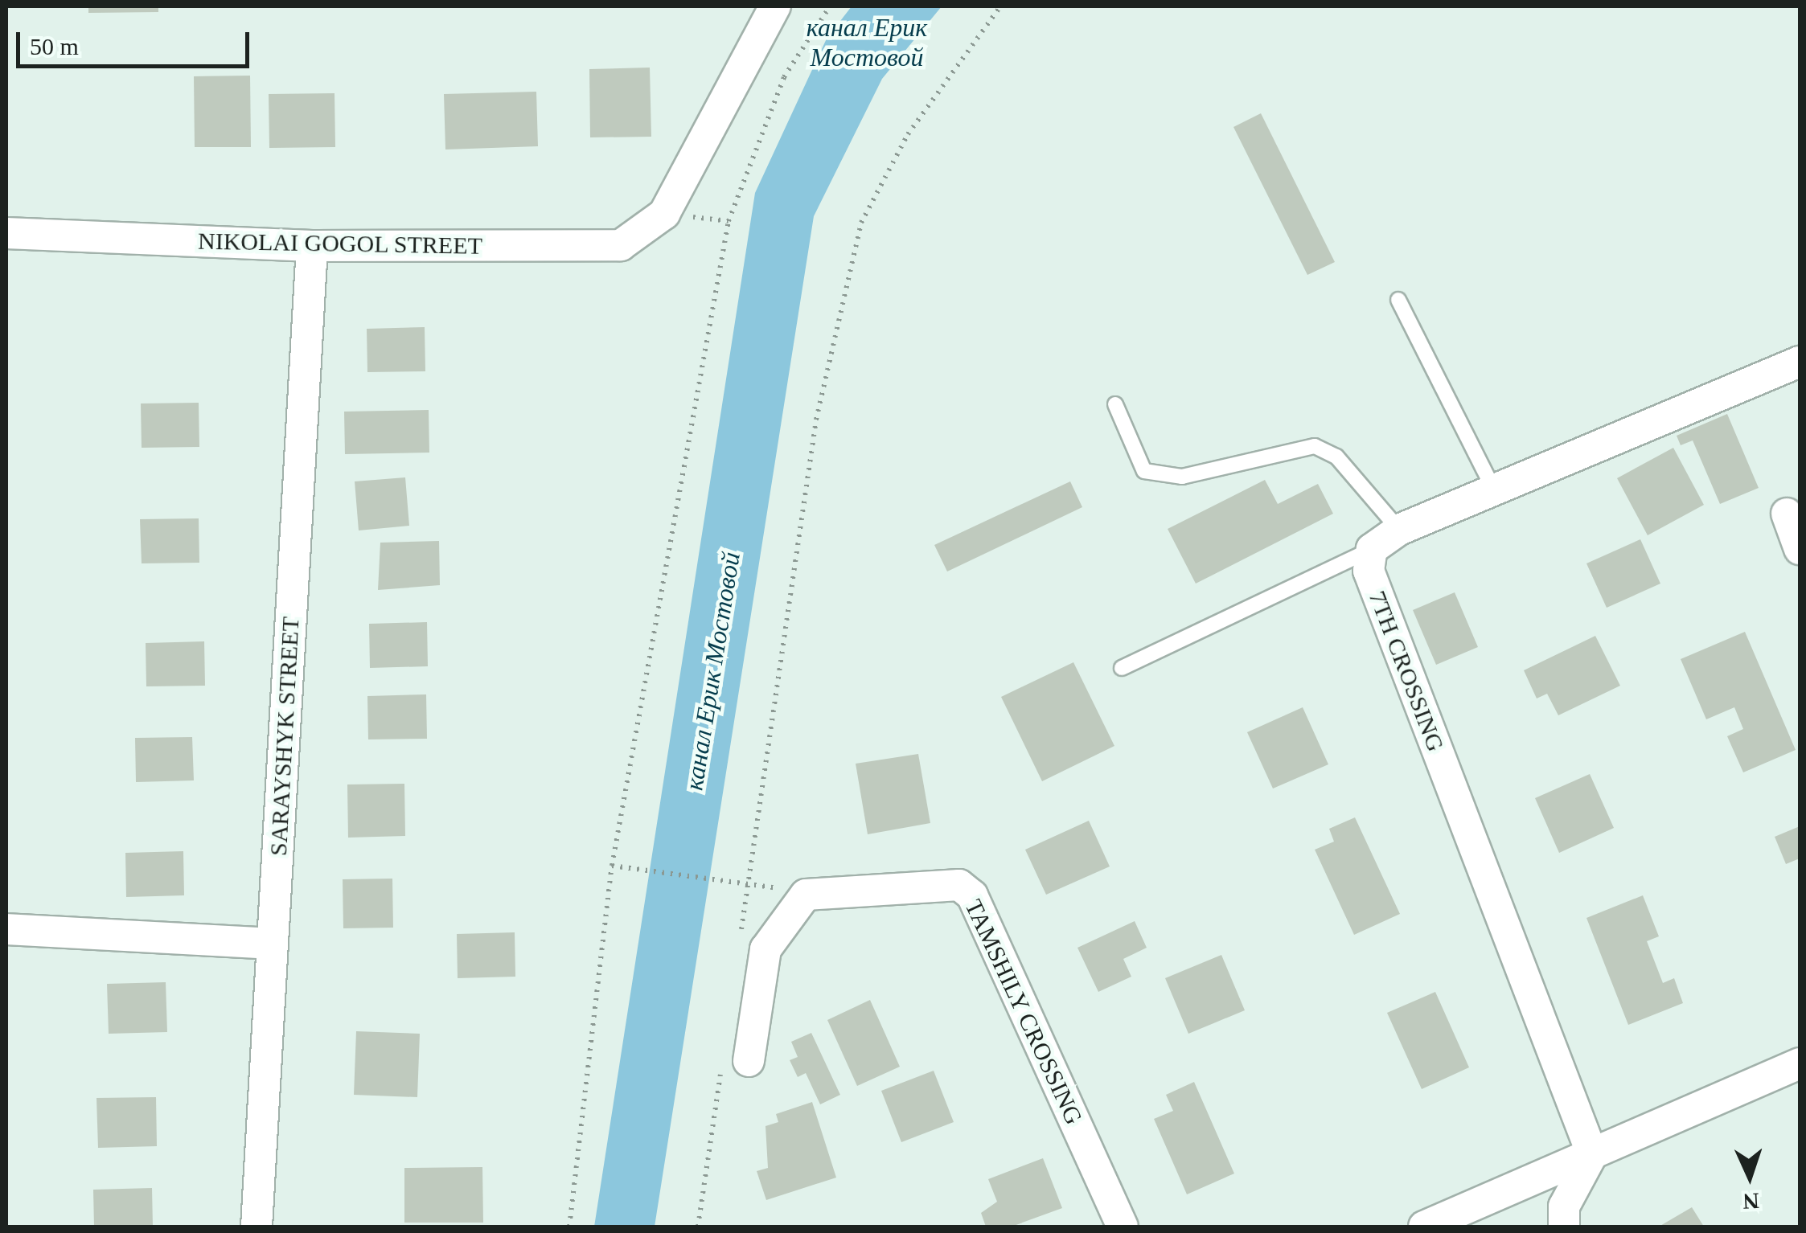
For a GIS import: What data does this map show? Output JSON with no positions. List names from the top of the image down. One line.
{"streets":{"street":["NIKOLAI GOGOL STREET","7TH CROSSING","SARAYSHYK STREET","TAMSHILY CROSSING"]},"crossings":[["NIKOLAI GOGOL STREET","SARAYSHYK STREET"]],"water":["канал Ерик Мостовой"],"scale_bar":"50 m","north":"bottom"}
